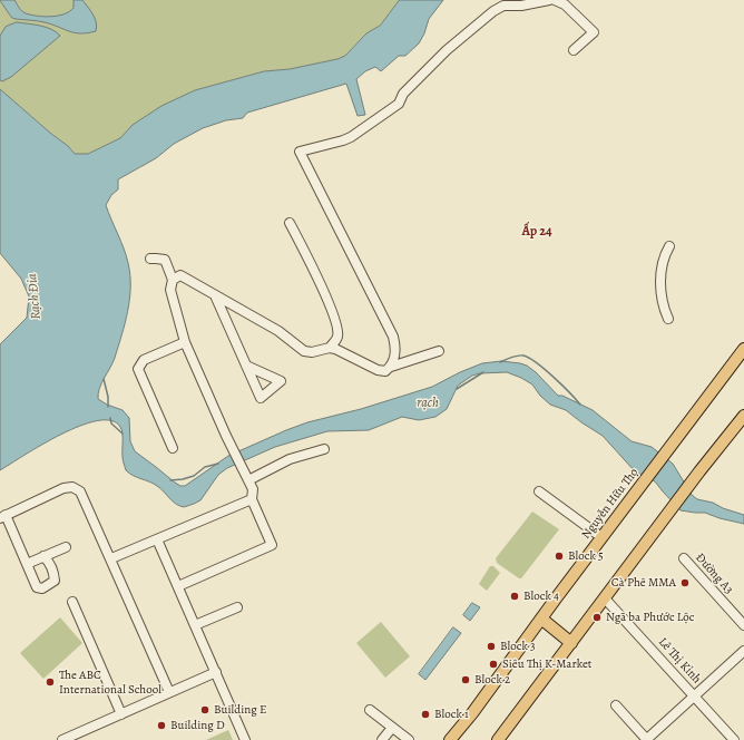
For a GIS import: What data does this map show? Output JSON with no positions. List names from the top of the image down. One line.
{"streets":{"main road":["Nguyễn Hữu Thọ"],"street":["Đường A3","Lê Thị Kỉnh"]},"districts":["Ấp 24"],"water":["Rạch Đỉa","rạch"],"places":["Block 5","Cà Phê MMA","Block 4","Ngã ba Phước Lộc","Block 3","Siêu Thị K-Market","Block 2","The ABC International School","Building E","Block 1","Building D"]}
